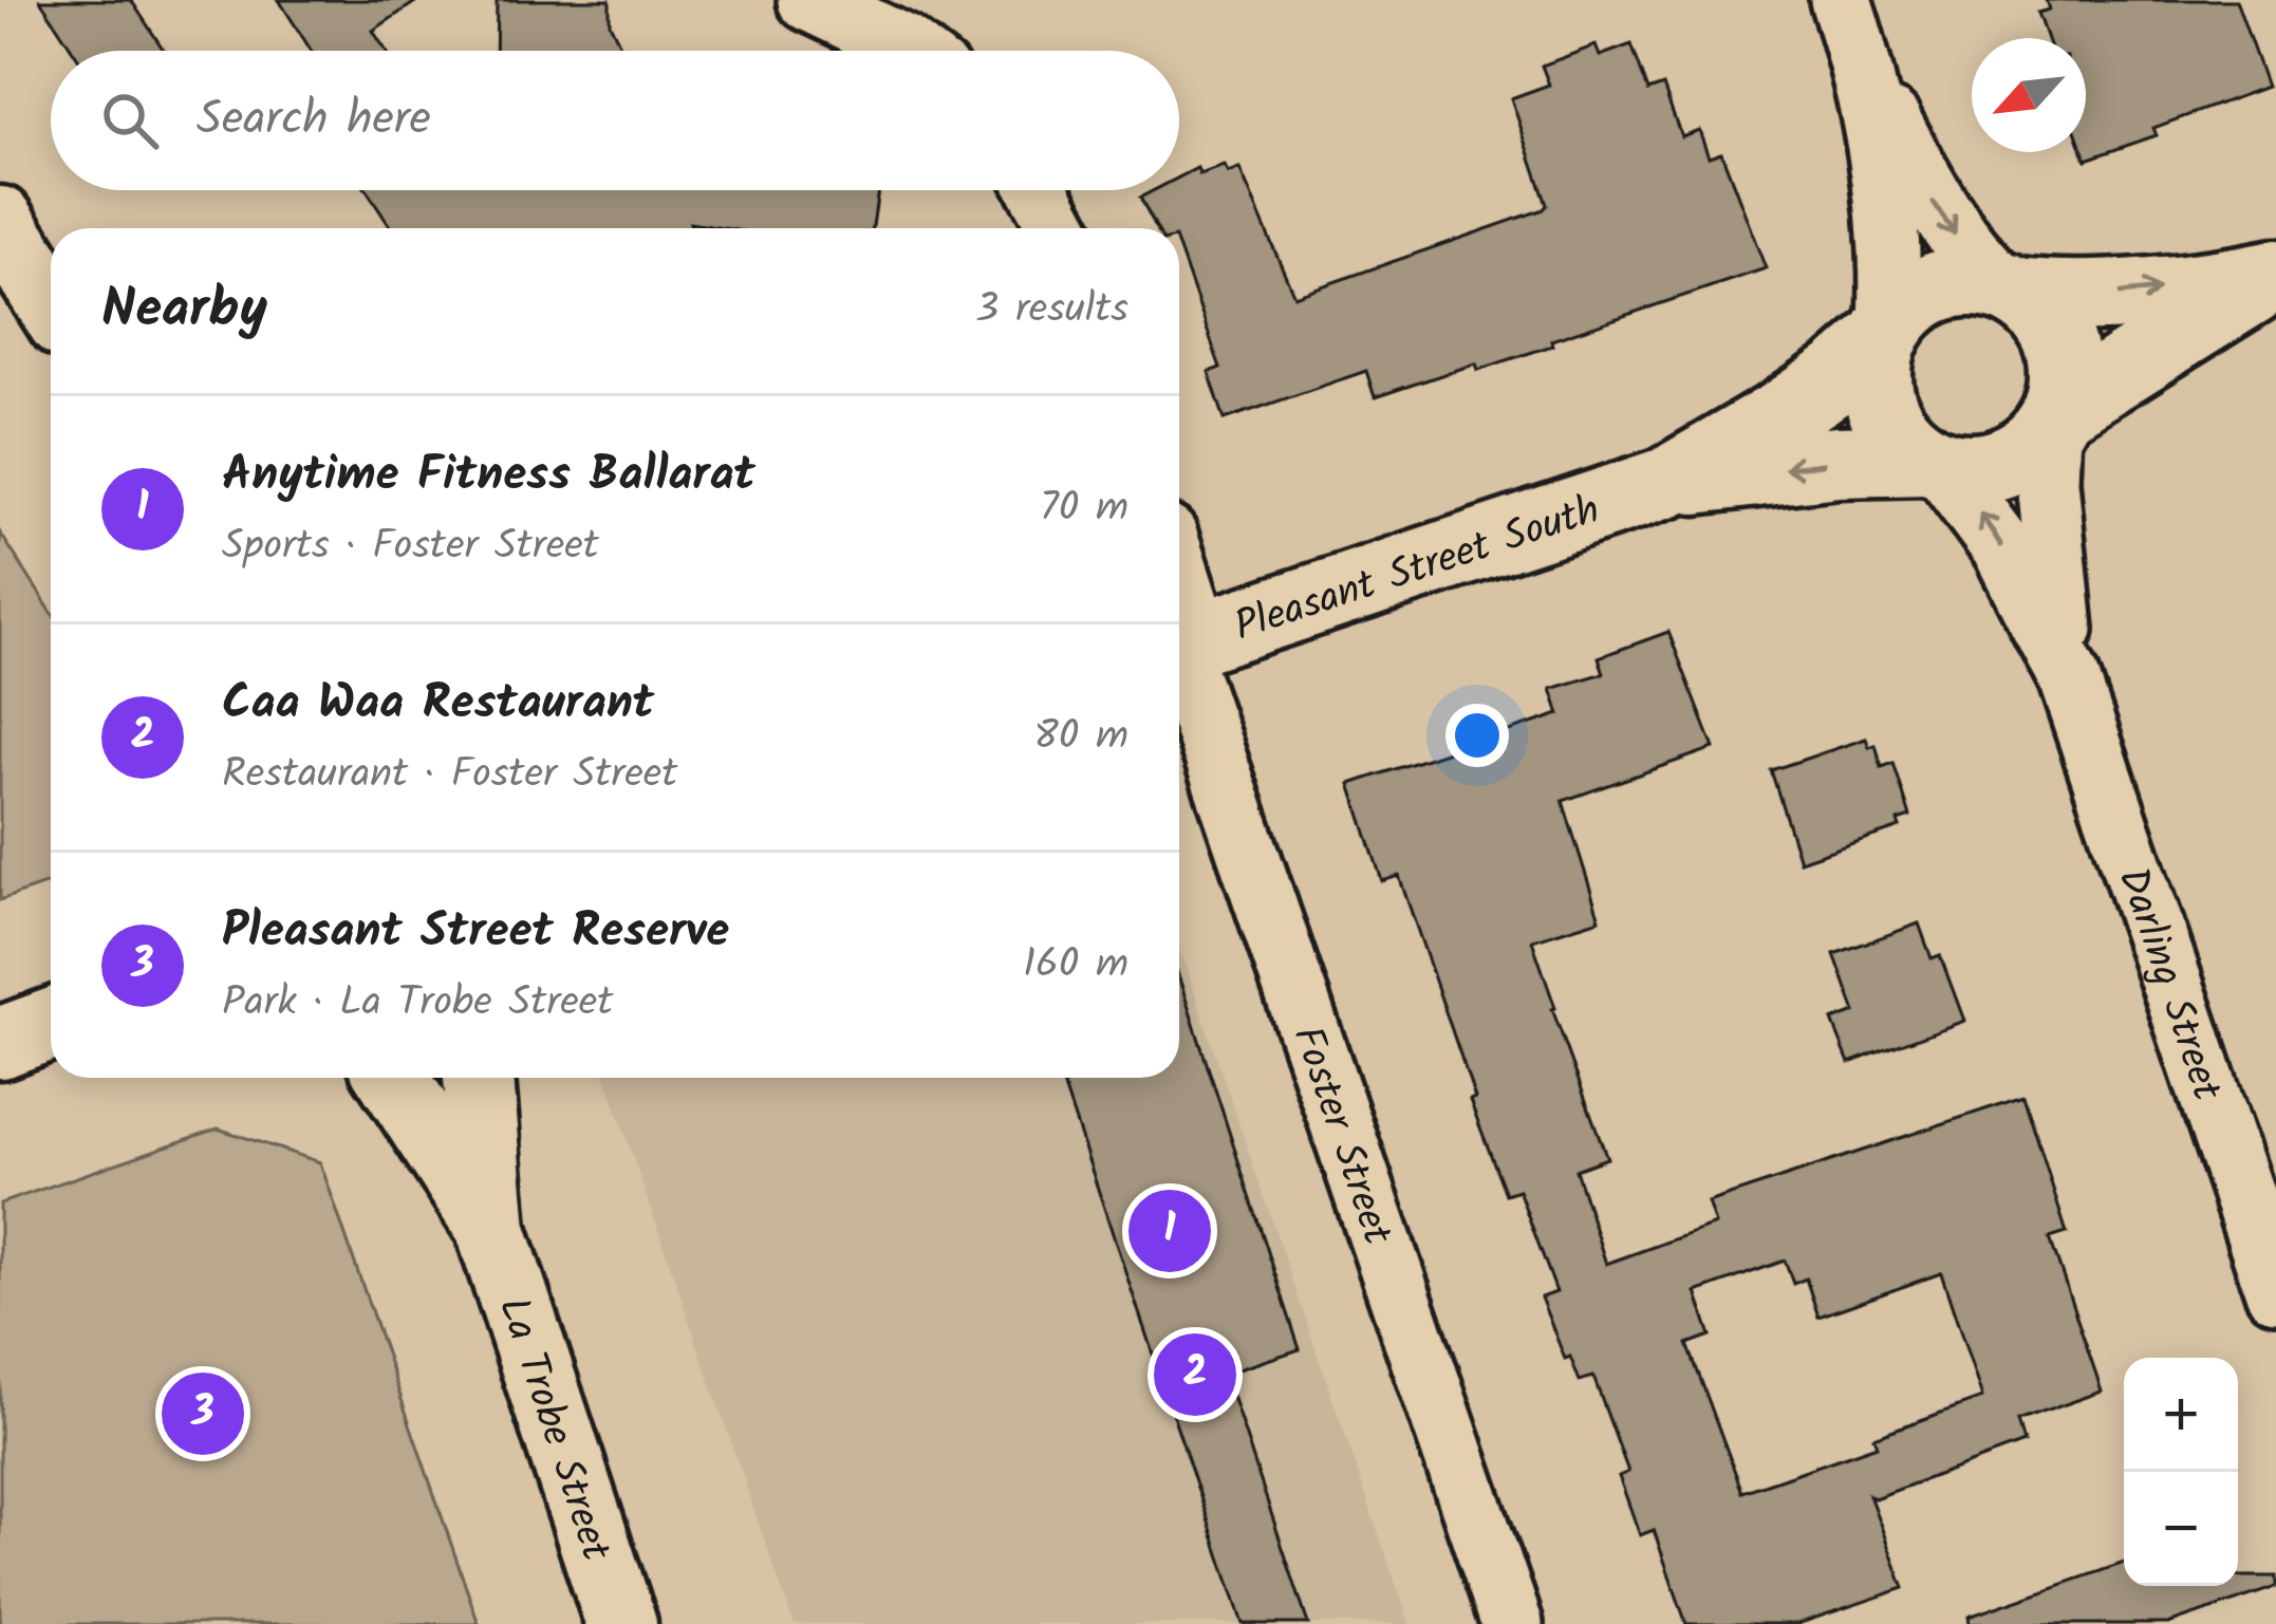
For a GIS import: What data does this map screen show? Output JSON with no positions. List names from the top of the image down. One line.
{"streets":{"street":["Pleasant Street South","Darling Street","Foster Street","La Trobe Street"]},"crossings":[["Pleasant Street South","Darling Street"],["Pleasant Street South","Foster Street"]],"north":"bottom left","page":{"search":"Search here","heading":["Nearby","3 results"],"list":[{"mark":"1","name":"Anytime Fitness Ballarat","note":"Sports · Foster Street","value":"70 m"},{"mark":"2","name":"Caa Waa Restaurant","note":"Restaurant · Foster Street","value":"80 m"},{"mark":"3","name":"Pleasant Street Reserve","note":"Park · La Trobe Street","value":"160 m"}],"pins":["1","2","3"],"map_buttons":["+","−"]}}
